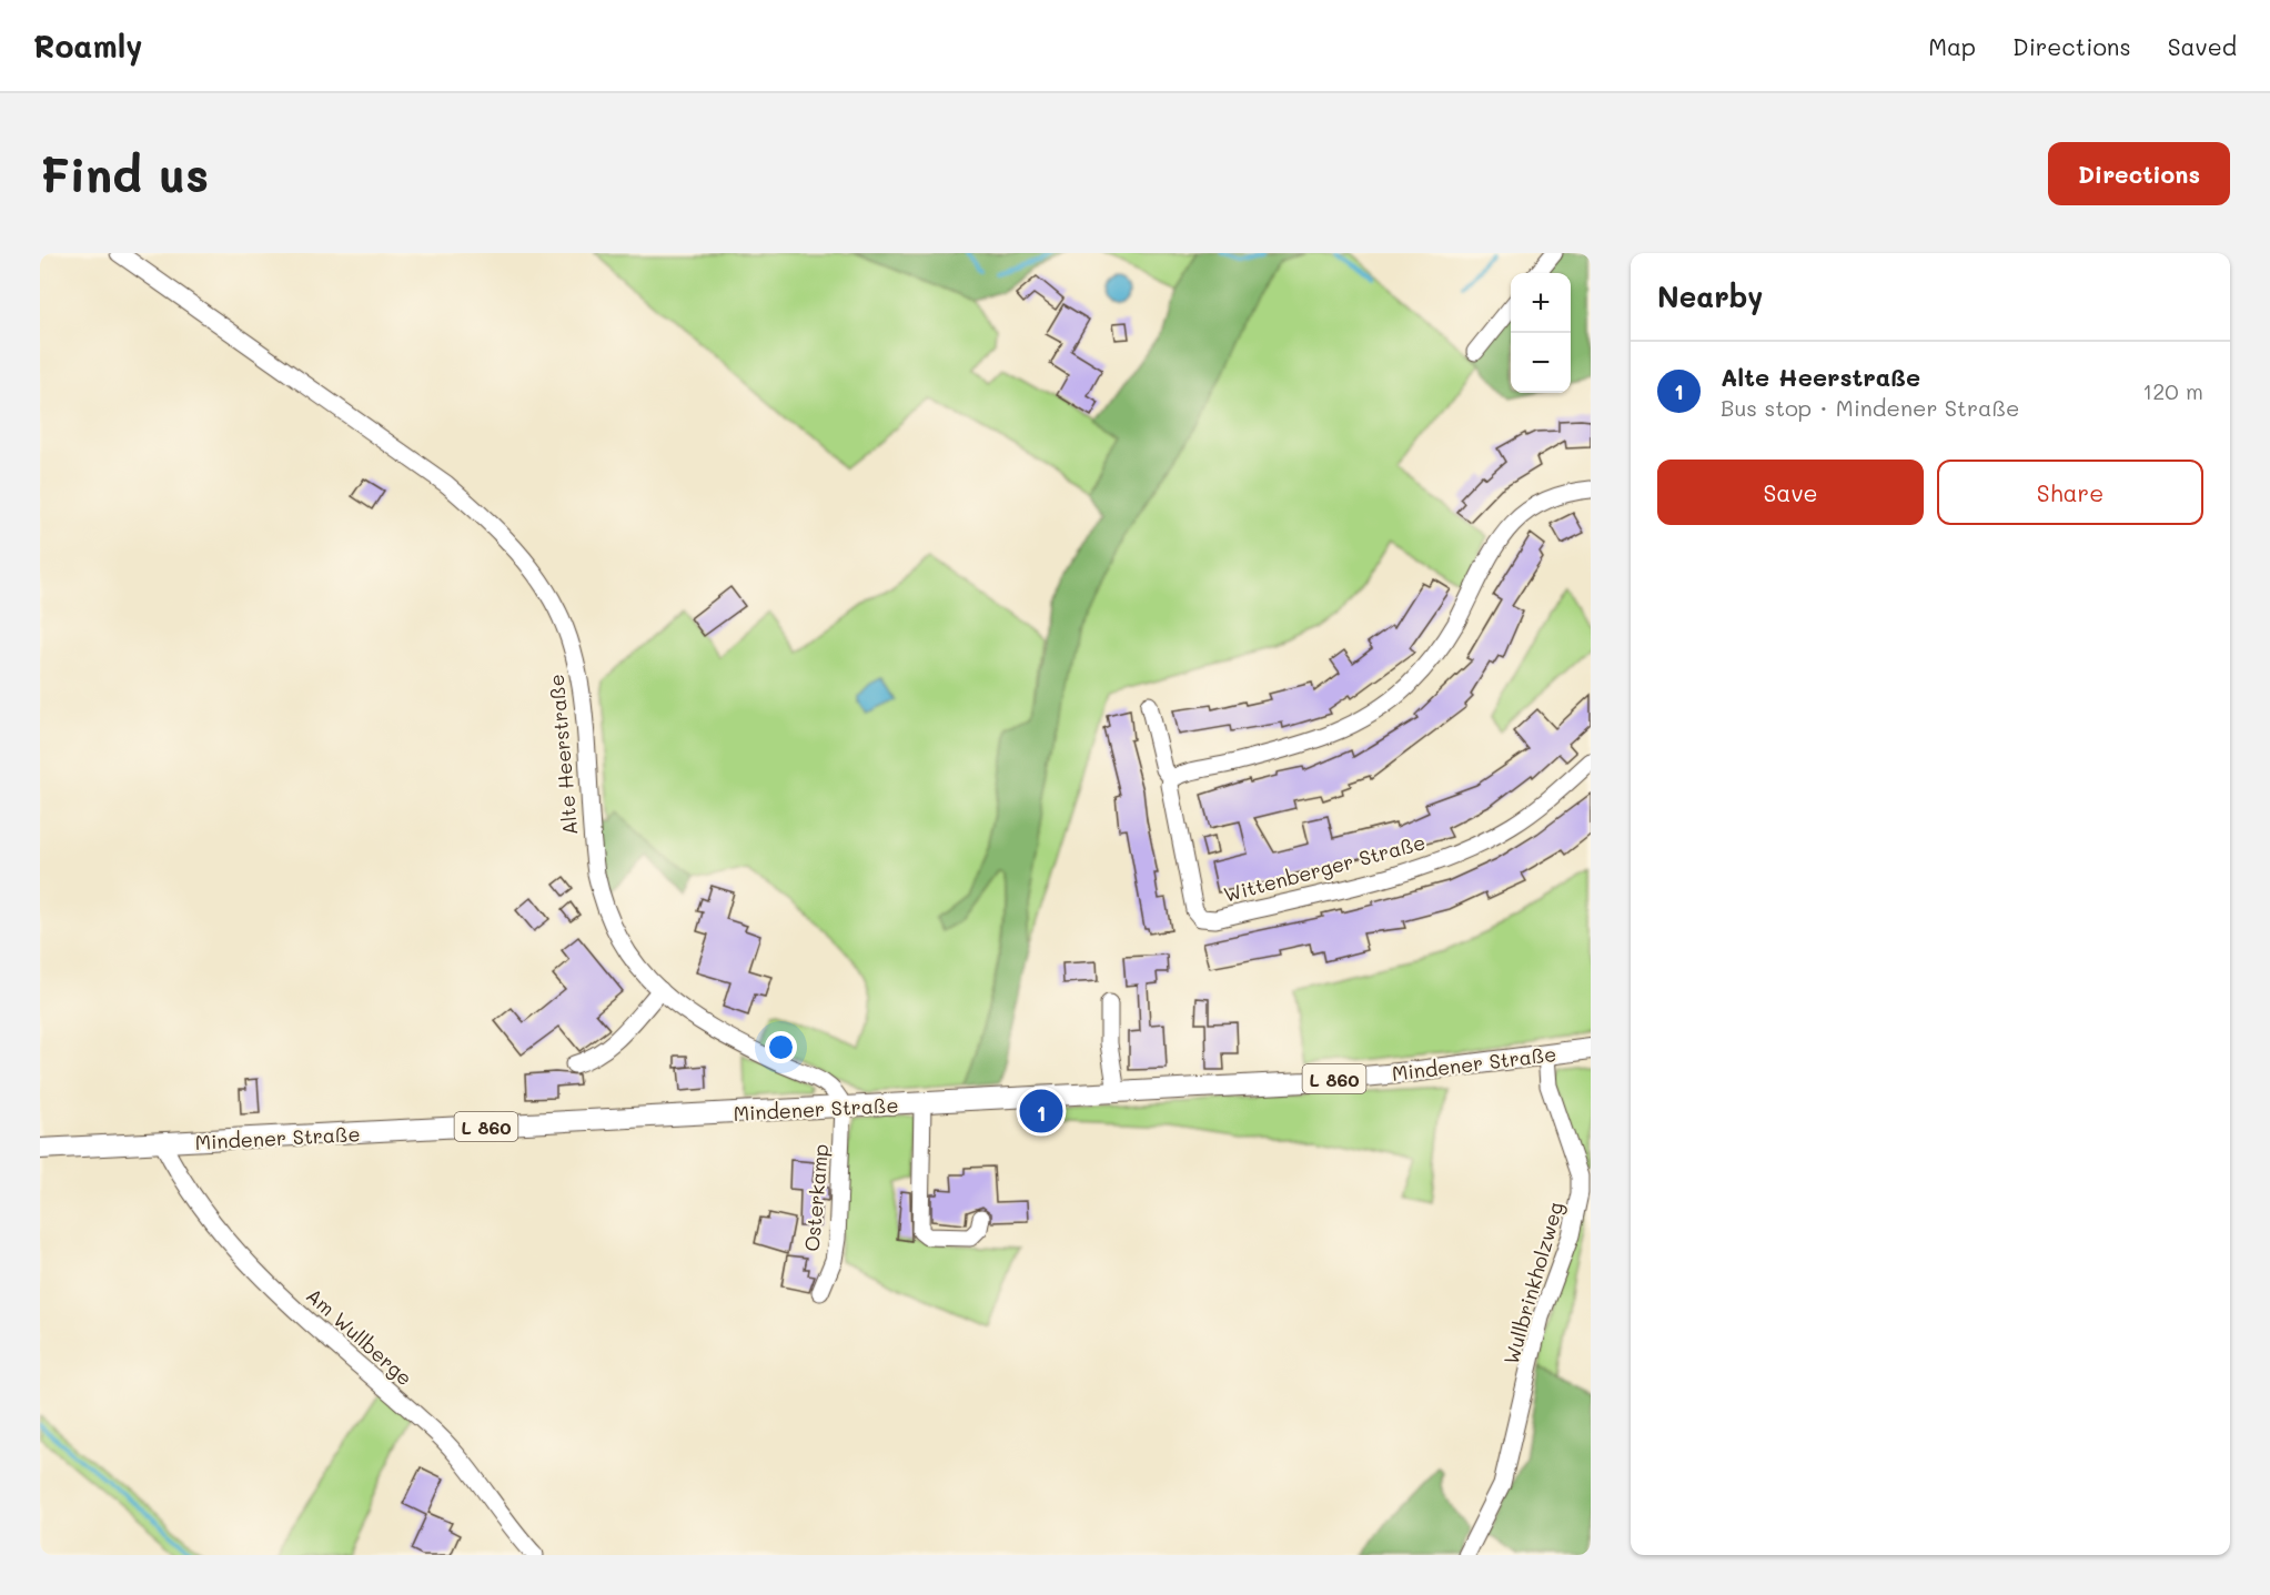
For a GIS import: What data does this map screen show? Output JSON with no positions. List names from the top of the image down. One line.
{"streets":{"main road":["Mindener Straße","L 860"],"street":["Alte Heerstraße","Wittenberger Straße","Osterkamp","Wullbrinkholzweg","Am Wullberge"]},"crossings":[["Alte Heerstraße","Mindener Straße"],["Alte Heerstraße","Osterkamp"],["Mindener Straße","Osterkamp"],["Mindener Straße","Wullbrinkholzweg"],["Mindener Straße","Am Wullberge"]],"page":{"header":"Roamly","nav":["Map","Directions","Saved"],"buttons":["Directions",["Save","Share"]],"title":"Find us","heading":"Nearby","map_buttons":["+","−"],"list":[{"mark":"1","name":"Alte Heerstraße","note":"Bus stop · Mindener Straße","value":"120 m"}],"pins":"1"}}
